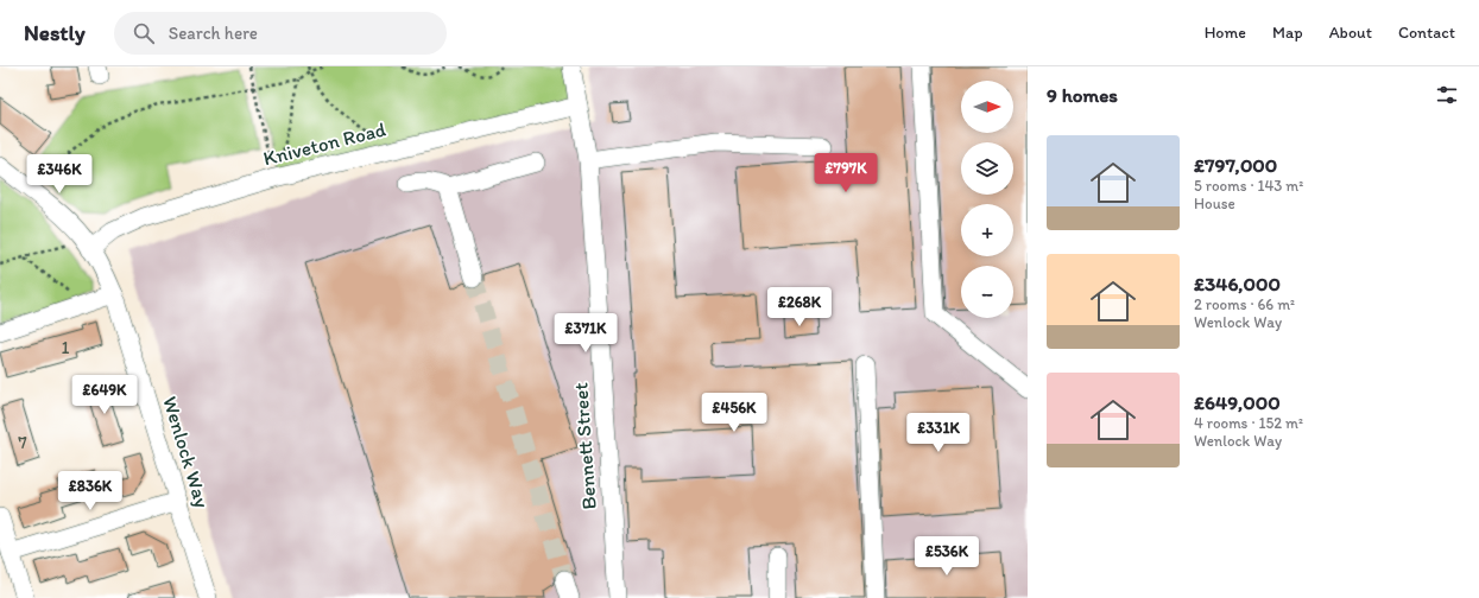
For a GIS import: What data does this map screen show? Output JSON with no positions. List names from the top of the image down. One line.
{"streets":{"street":["Kniveton Road","Bennett Street","Wenlock Way"]},"crossings":[["Kniveton Road","Bennett Street"],["Kniveton Road","Wenlock Way"]],"house_numbers":["1","7"],"north":"right","page":{"header":"Nestly","search":"Search here","nav":["Home","Map","About","Contact"],"heading":"9 homes","map_buttons":["+","−"],"list":[{"name":"£797,000","note":"5 rooms · 143 m² · House"},{"name":"£346,000","note":"2 rooms · 66 m² · Wenlock Way"},{"name":"£649,000","note":"4 rooms · 152 m² · Wenlock Way"}],"price":["£797K","£346K","£268K","£371K","£649K","£456K","£331K","£836K","£536K"]}}
